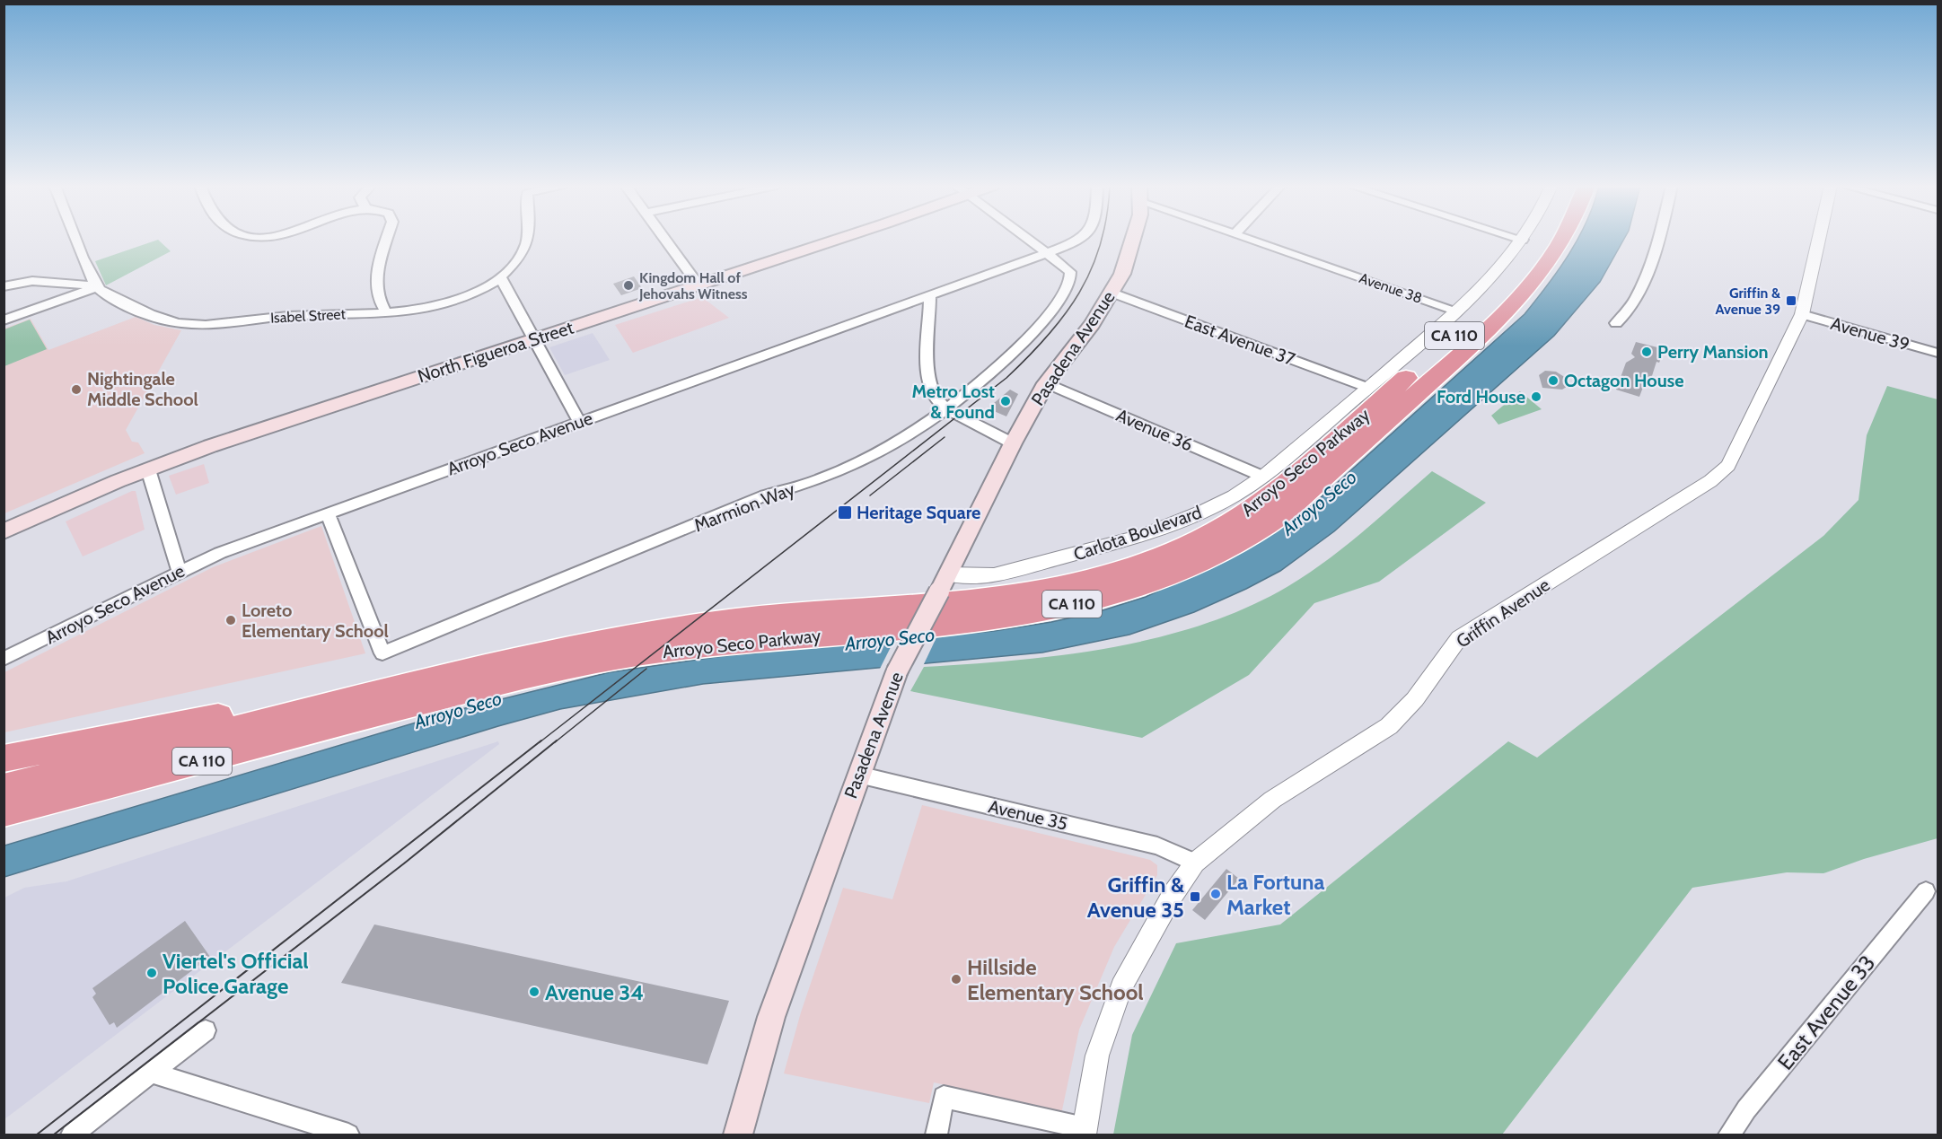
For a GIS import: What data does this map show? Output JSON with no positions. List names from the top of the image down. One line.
{"streets":{"highway":["CA 110","Arroyo Seco Parkway"],"main road":["Pasadena Avenue","North Figueroa Street"],"street":["Avenue 38","Isabel Street","Avenue 39","East Avenue 37","Avenue 36","Arroyo Seco Avenue","Marmion Way","Carlota Boulevard","Griffin Avenue","Avenue 35","East Avenue 33"]},"crossings":[["Avenue 38","Carlota Boulevard"],["Avenue 39","Griffin Avenue"],["East Avenue 37","Pasadena Avenue"],["East Avenue 37","Carlota Boulevard"],["Pasadena Avenue","Avenue 36"],["Pasadena Avenue","Carlota Boulevard"],["Pasadena Avenue","Avenue 35"],["Avenue 36","Carlota Boulevard"],["Arroyo Seco Avenue","Marmion Way"],["Griffin Avenue","Avenue 35"]],"water":["Arroyo Seco"],"places":{"other":["Kingdom Hall of Jehovahs Witness","Perry Mansion","Octagon House","Nightingale Middle School","Ford House","Metro Lost & Found","Loreto Elementary School","La Fortuna Market","Viertel's Official Police Garage","Hillside Elementary School","Avenue 34"],"transit":["Griffin & Avenue 39","Heritage Square","Griffin & Avenue 35"]}}
